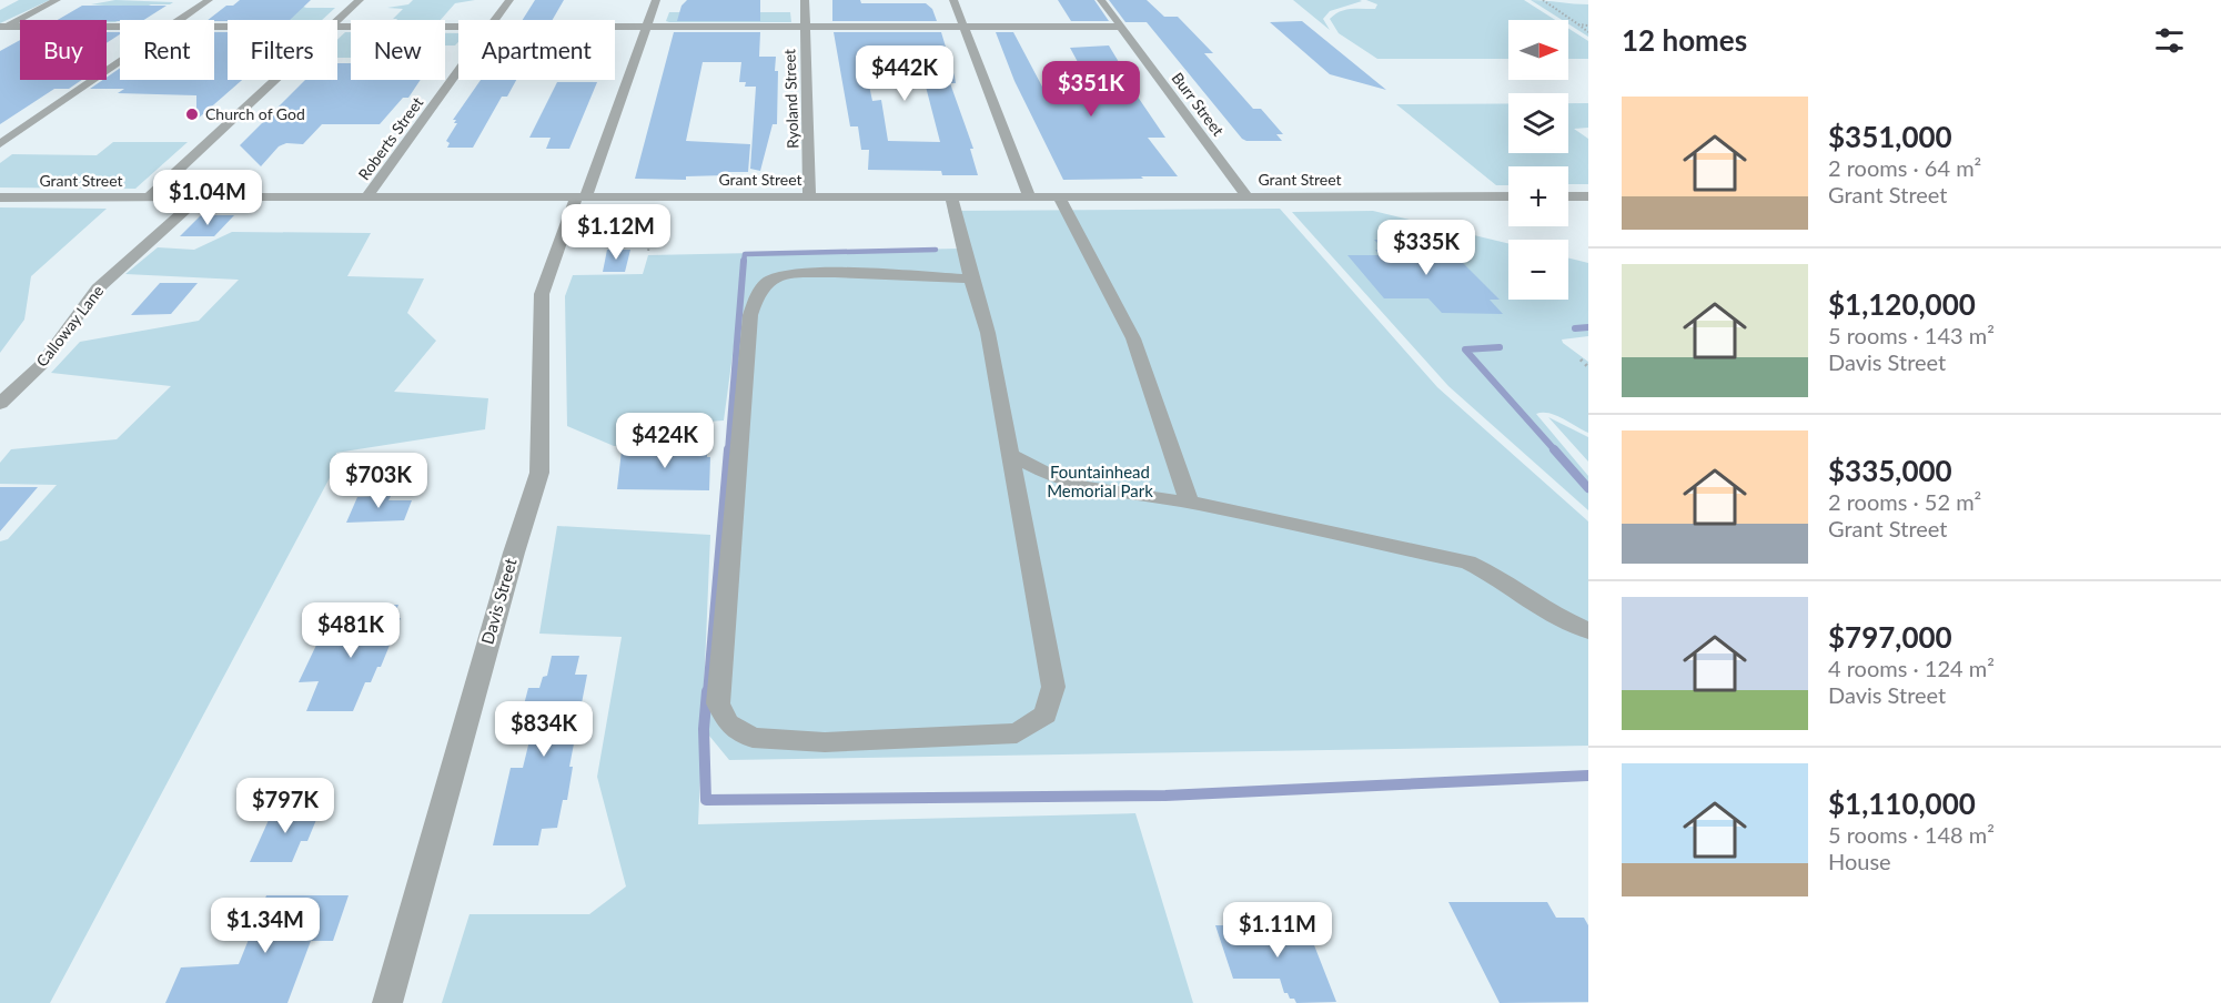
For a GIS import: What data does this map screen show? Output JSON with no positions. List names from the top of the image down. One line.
{"streets":{"street":["Ryoland Street","Burr Street","Roberts Street","Grant Street","Calloway Lane","Davis Street"]},"crossings":[["Ryoland Street","Grant Street"],["Burr Street","Grant Street"],["Roberts Street","Grant Street"],["Grant Street","Calloway Lane"],["Grant Street","Davis Street"]],"parks":["Fountainhead Memorial Park"],"places":["Church of God"],"north":"right","page":{"heading":"12 homes","map_buttons":["+","−"],"chip":["Buy","Rent","Filters","New","Apartment"],"price":["$442K","$351K","$1.04M","$1.12M","$335K","$424K","$703K","$481K","$834K","$797K","$1.34M","$1.11M"],"list":[{"name":"$351,000","note":"2 rooms · 64 m² · Grant Street"},{"name":"$1,120,000","note":"5 rooms · 143 m² · Davis Street"},{"name":"$335,000","note":"2 rooms · 52 m² · Grant Street"},{"name":"$797,000","note":"4 rooms · 124 m² · Davis Street"},{"name":"$1,110,000","note":"5 rooms · 148 m² · House"}]}}
